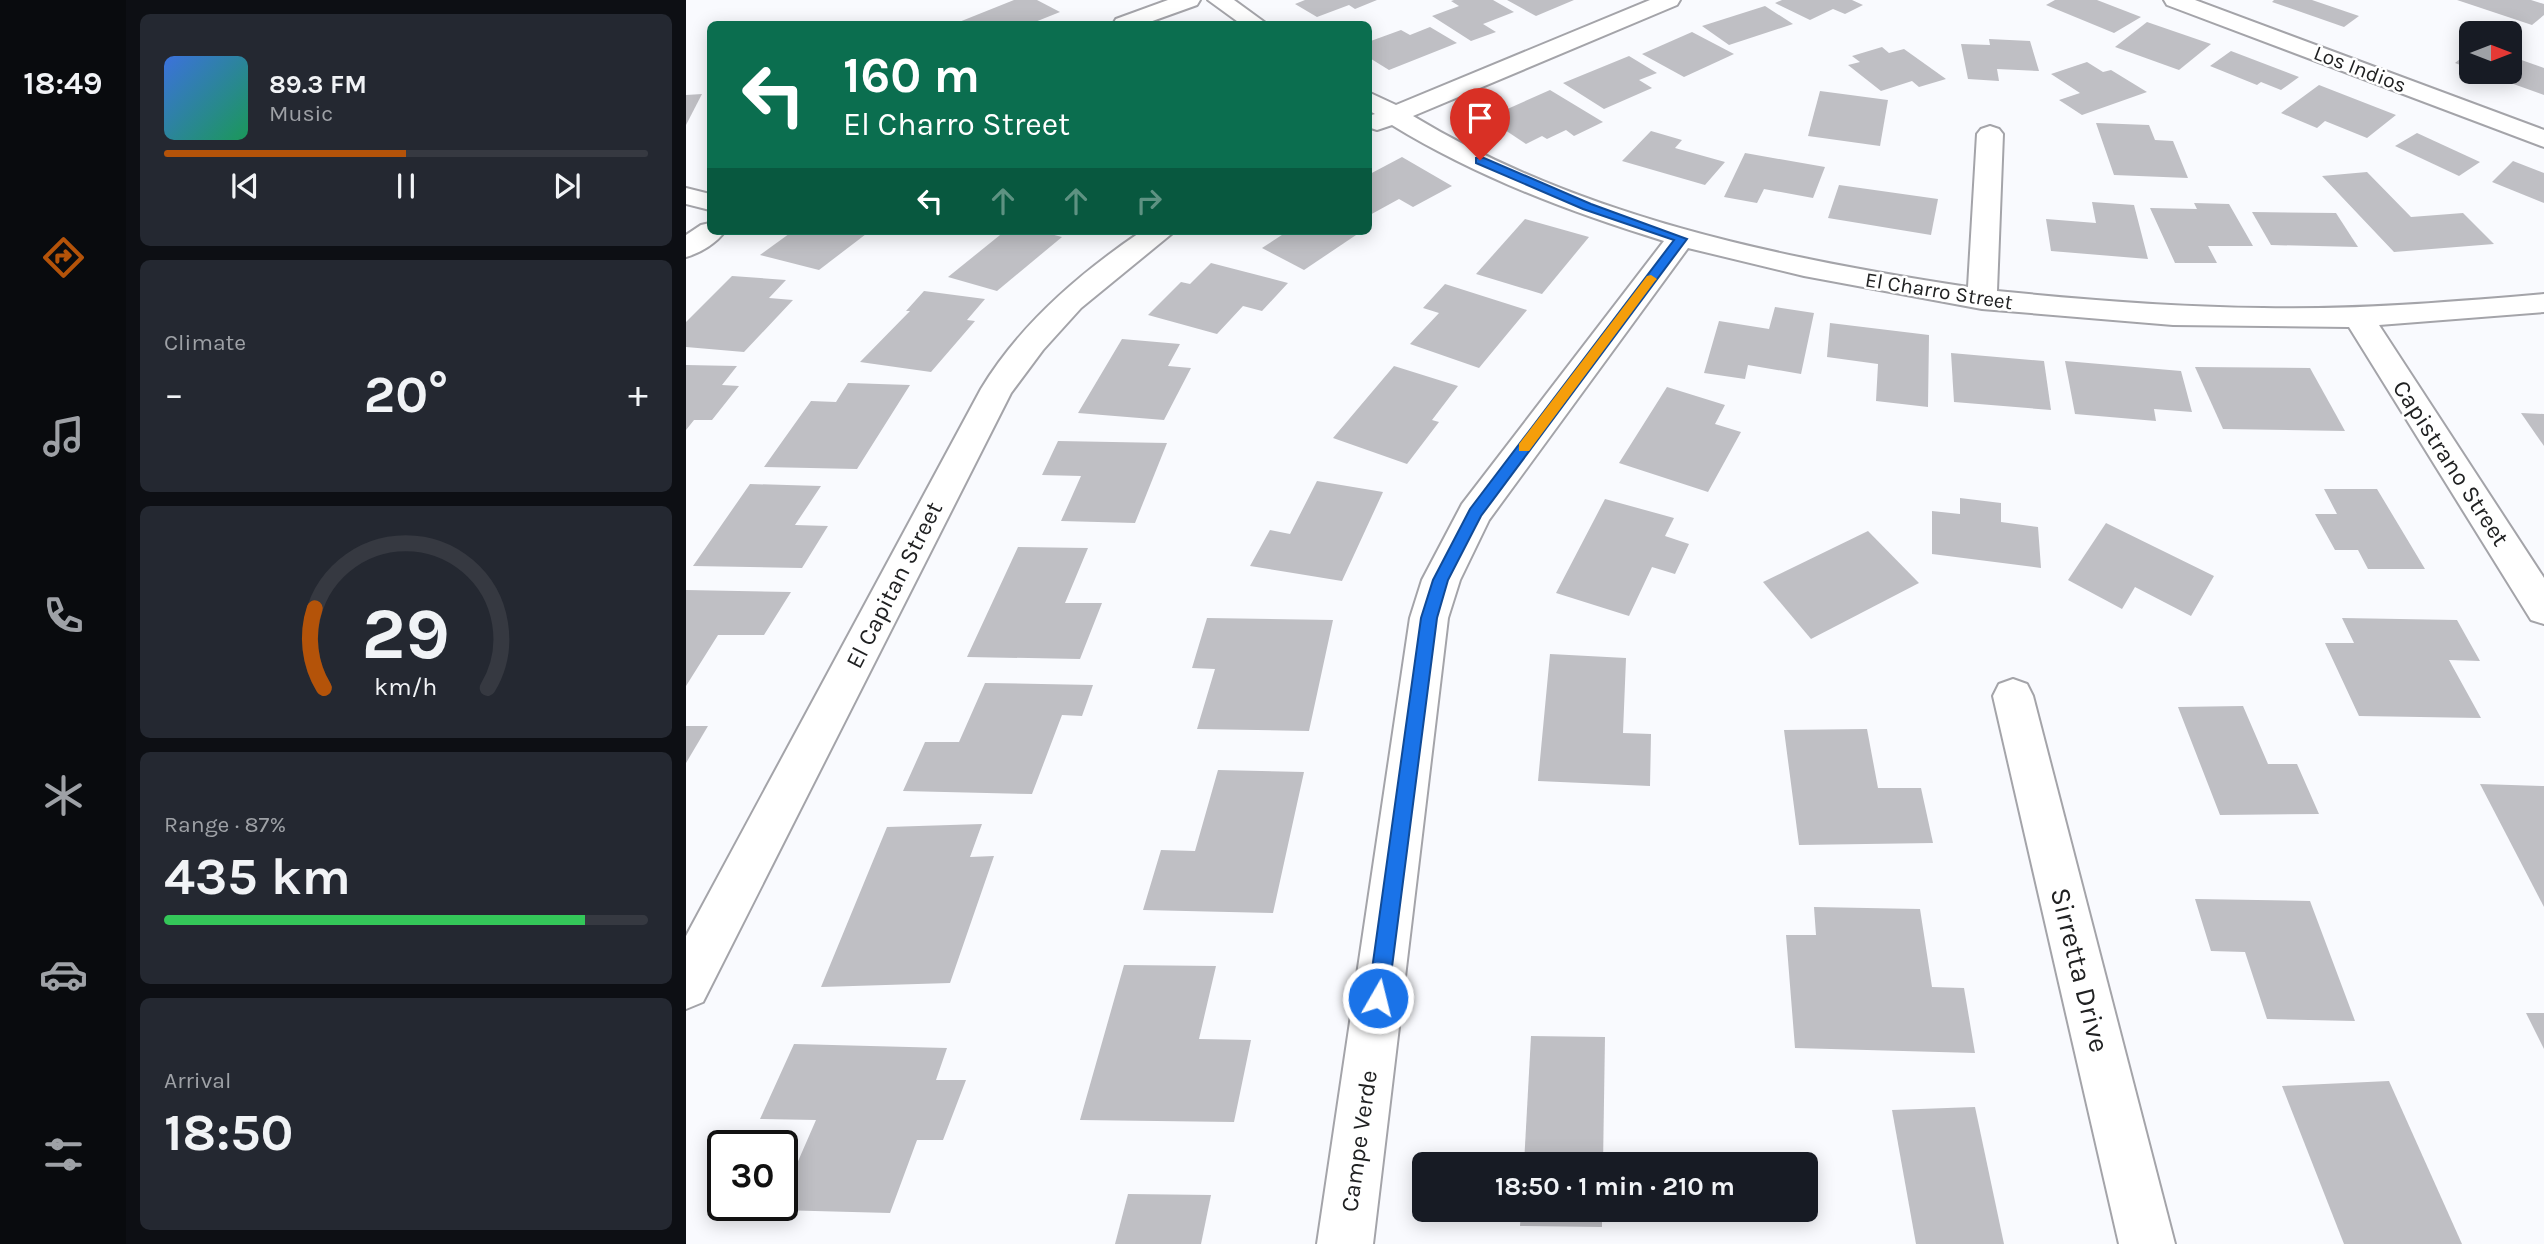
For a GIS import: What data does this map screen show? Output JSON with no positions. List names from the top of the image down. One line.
{"streets":{"street":["Los Indios","El Charro Street","Capistrano Street","El Capitan Street","Sirretta Drive","Campe Verde"]},"crossings":[["El Charro Street","Capistrano Street"],["El Charro Street","Campe Verde"]],"north":"right","page":{"tabs":"18:49","turn":["160 m","El Charro Street"],"song":["89.3 FM","Music"],"tile":["Climate",["Range · 87%","435 km"],["Arrival","18:50"]],"heat":["−","20°","+"],"limit":"30","trip":"18:50 · 1 min · 210 m","gauge":["29","km/h"]}}
